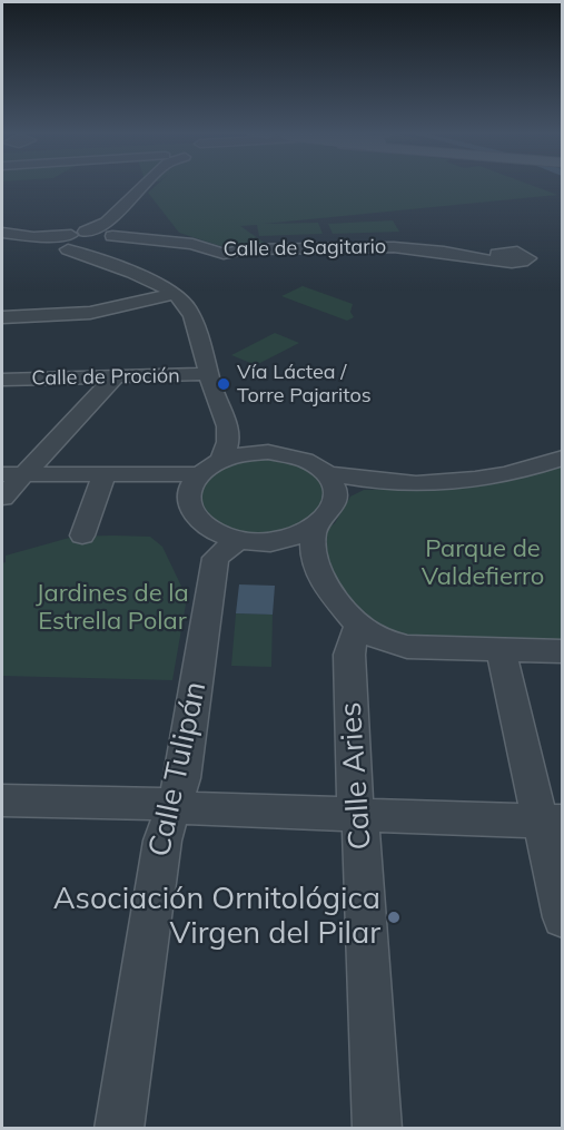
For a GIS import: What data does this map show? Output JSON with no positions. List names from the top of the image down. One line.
{"streets":{"street":["Calle de Sagitario","Calle de Proción","Calle Tulipán","Calle Aries"]},"parks":["Parque de Valdefierro","Jardines de la Estrella Polar"],"places":["Vía Láctea / Torre Pajaritos","Asociación Ornitológica Virgen del Pilar"]}
